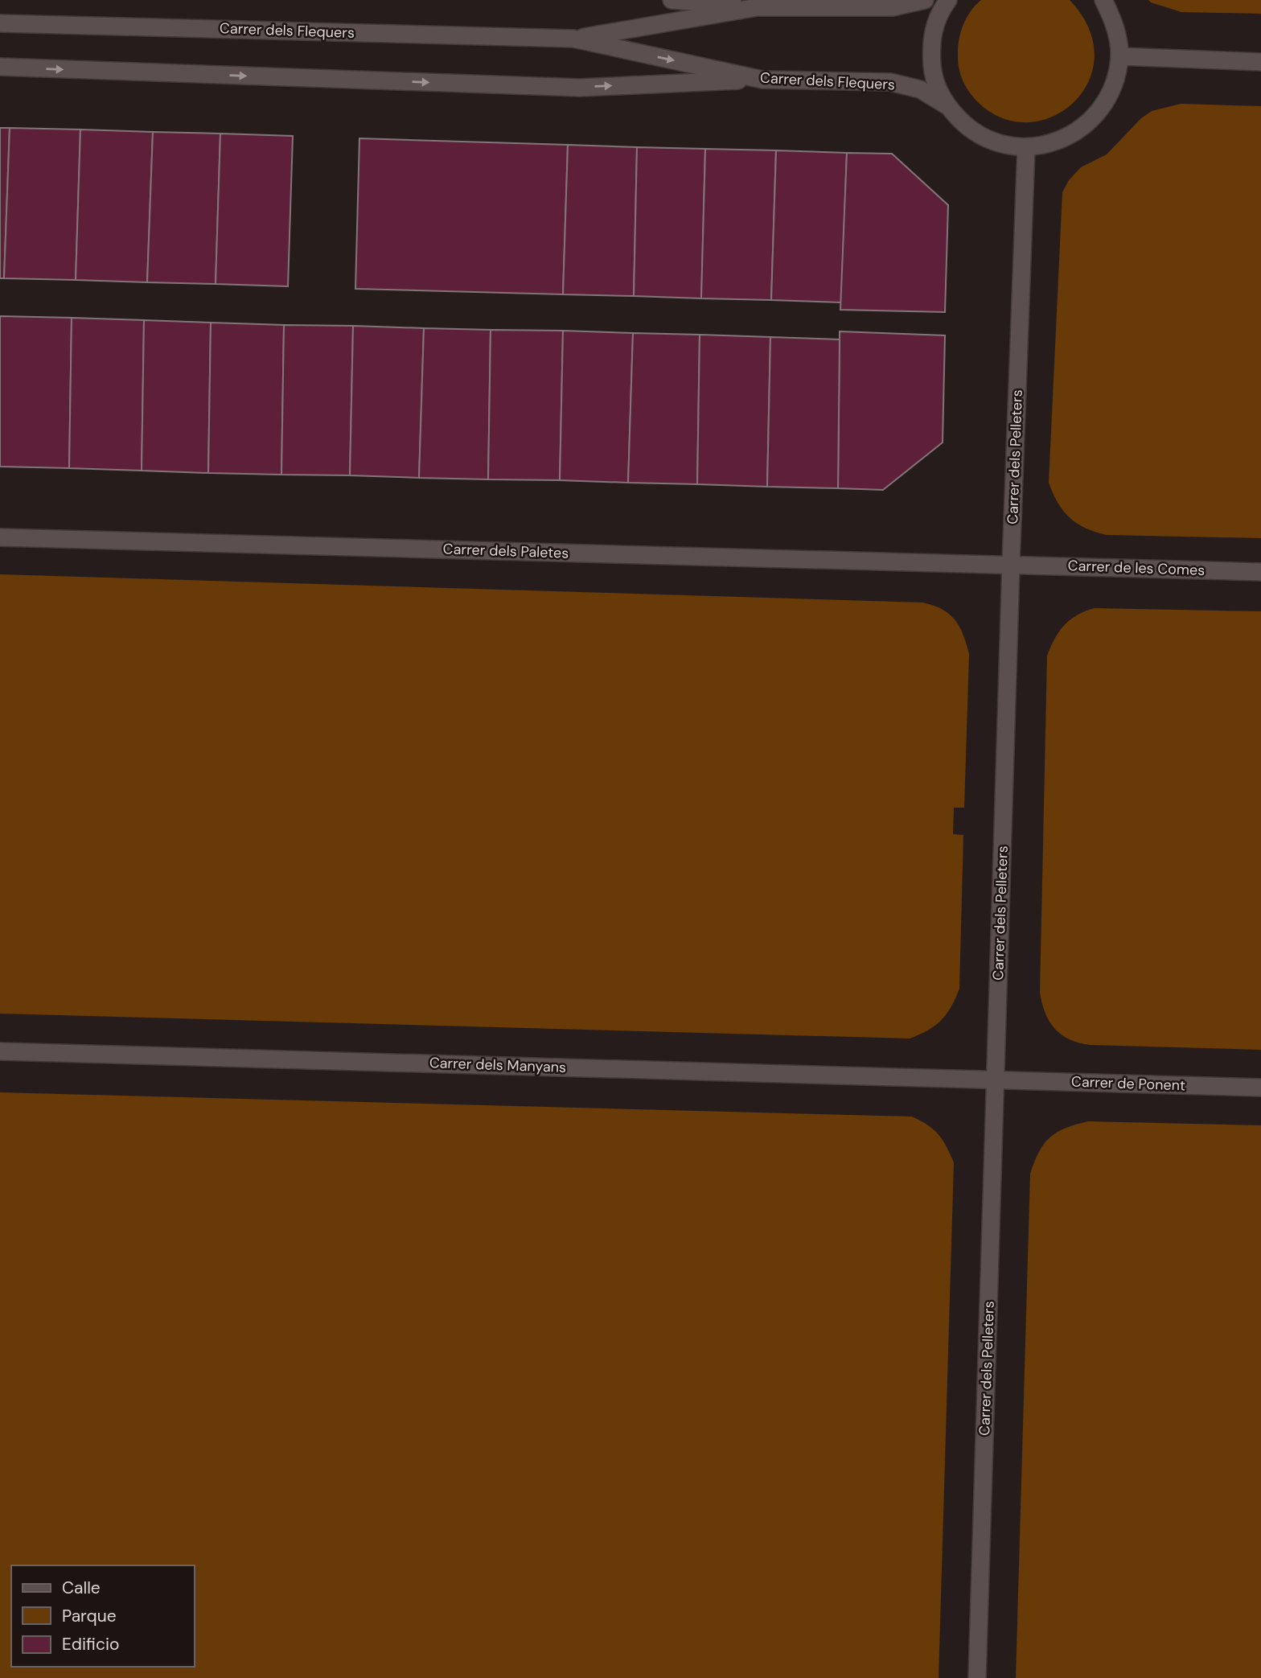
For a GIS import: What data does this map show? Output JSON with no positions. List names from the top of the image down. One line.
{"streets":{"street":["Carrer dels Flequers","Carrer dels Pelleters","Carrer dels Paletes","Carrer de les Comes","Carrer dels Manyans","Carrer de Ponent"]},"crossings":[["Carrer dels Pelleters","Carrer dels Paletes"],["Carrer dels Pelleters","Carrer de les Comes"],["Carrer dels Pelleters","Carrer dels Manyans"],["Carrer dels Pelleters","Carrer de Ponent"],["Carrer dels Paletes","Carrer de les Comes"],["Carrer dels Manyans","Carrer de Ponent"]],"legend":["Calle","Parque","Edificio"]}
